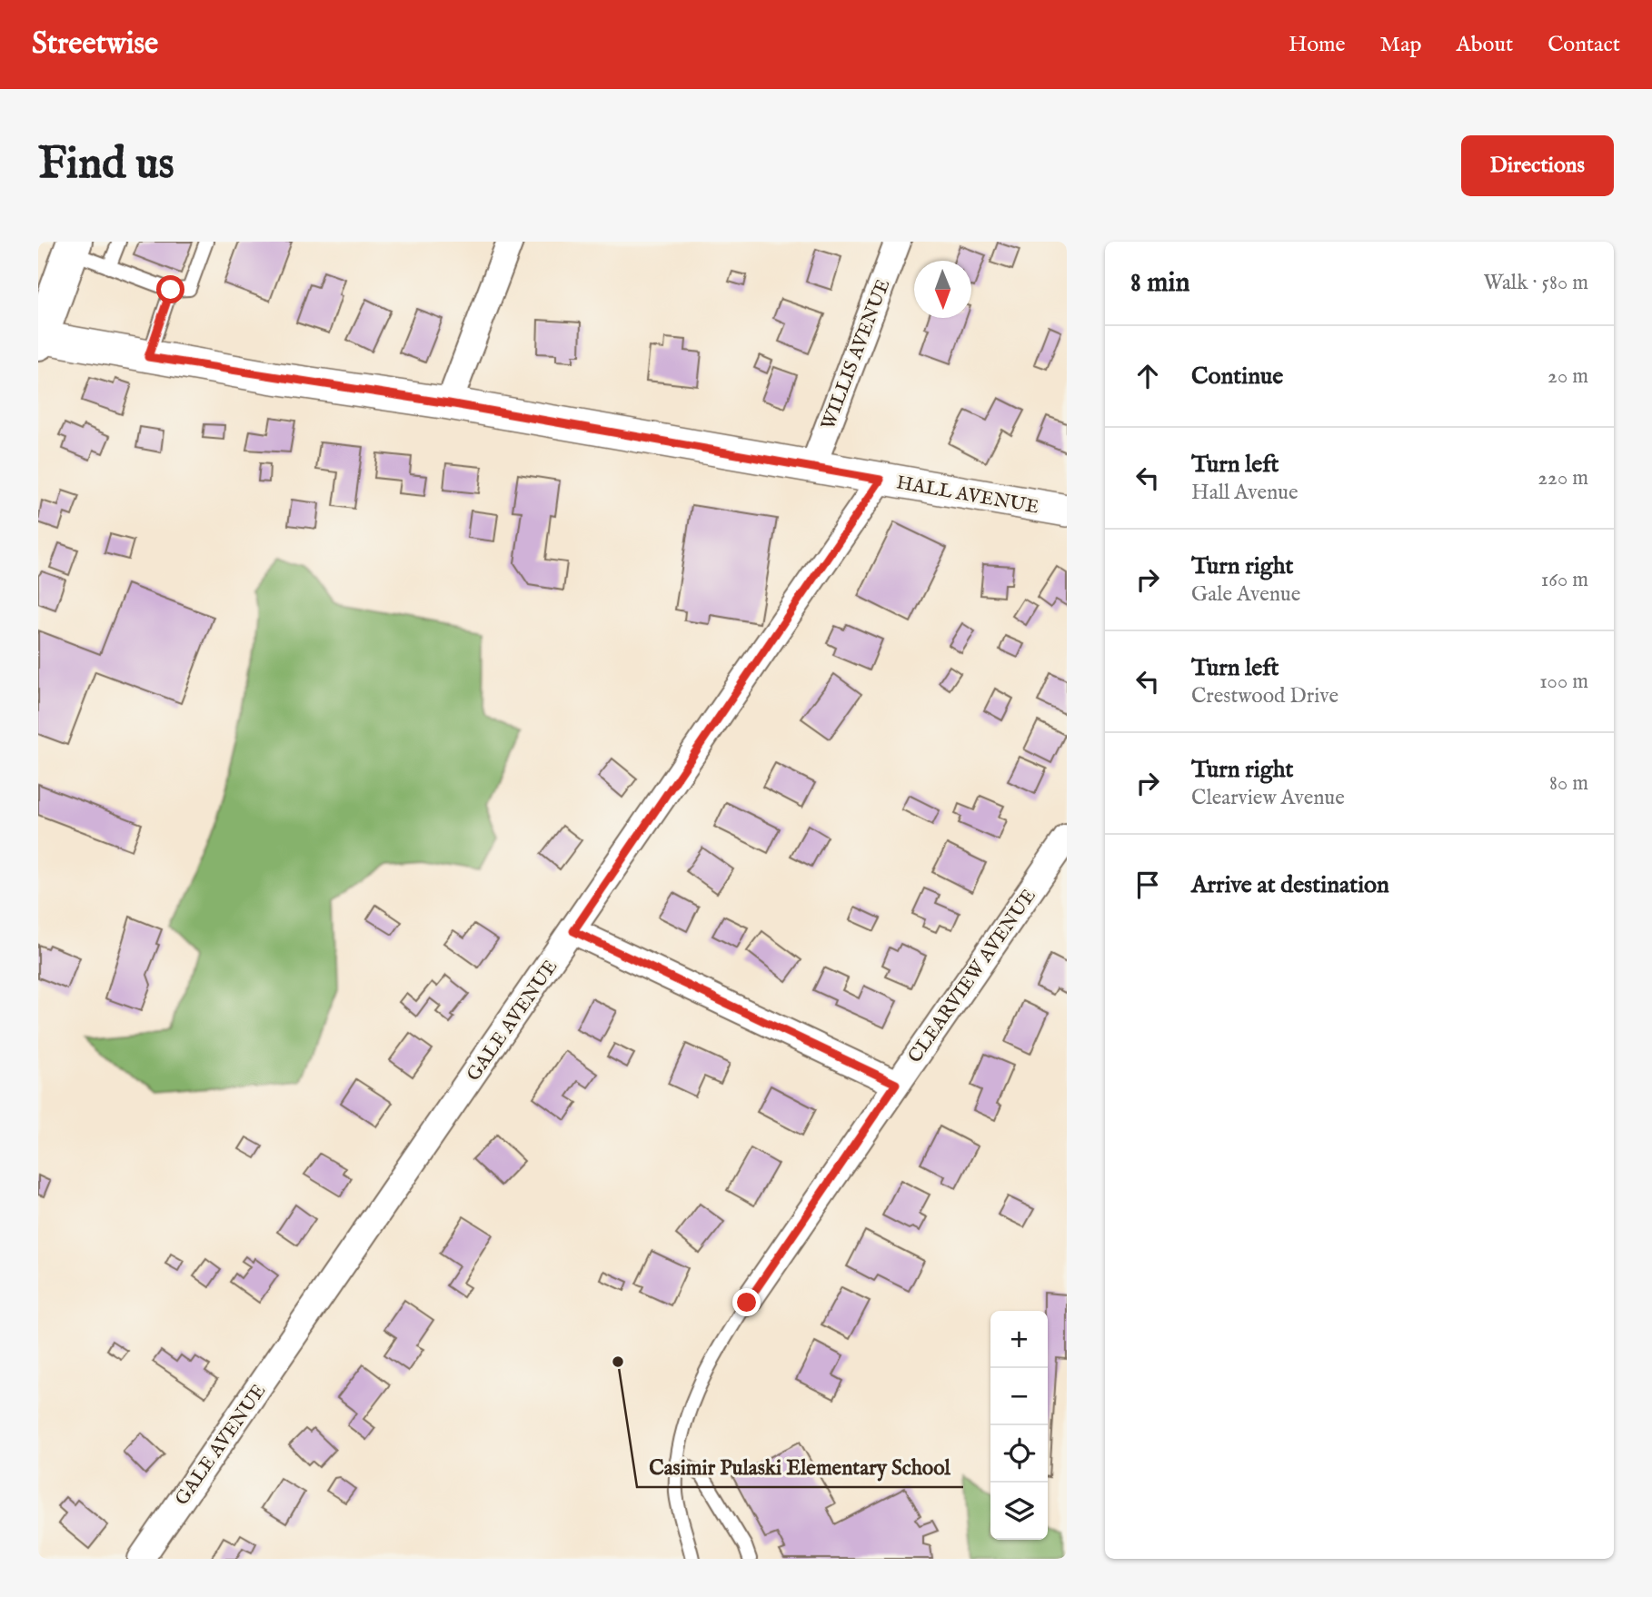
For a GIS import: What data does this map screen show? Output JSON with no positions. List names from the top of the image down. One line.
{"streets":{"street":["WILLIS AVENUE","HALL AVENUE","CLEARVIEW AVENUE","GALE AVENUE"]},"crossings":[["WILLIS AVENUE","HALL AVENUE"],["HALL AVENUE","GALE AVENUE"]],"places":["Casimir Pulaski Elementary School"],"north":"bottom","page":{"header":"Streetwise","nav":["Home","Map","About","Contact"],"buttons":"Directions","title":"Find us","heading":["8 min","Walk · 580 m"],"list":[["Continue","20 m"],["Turn left","Hall Avenue","220 m"],["Turn right","Gale Avenue","160 m"],["Turn left","Crestwood Drive","100 m"],["Turn right","Clearview Avenue","80 m"],"Arrive at destination"],"map_buttons":["+","−"]}}
